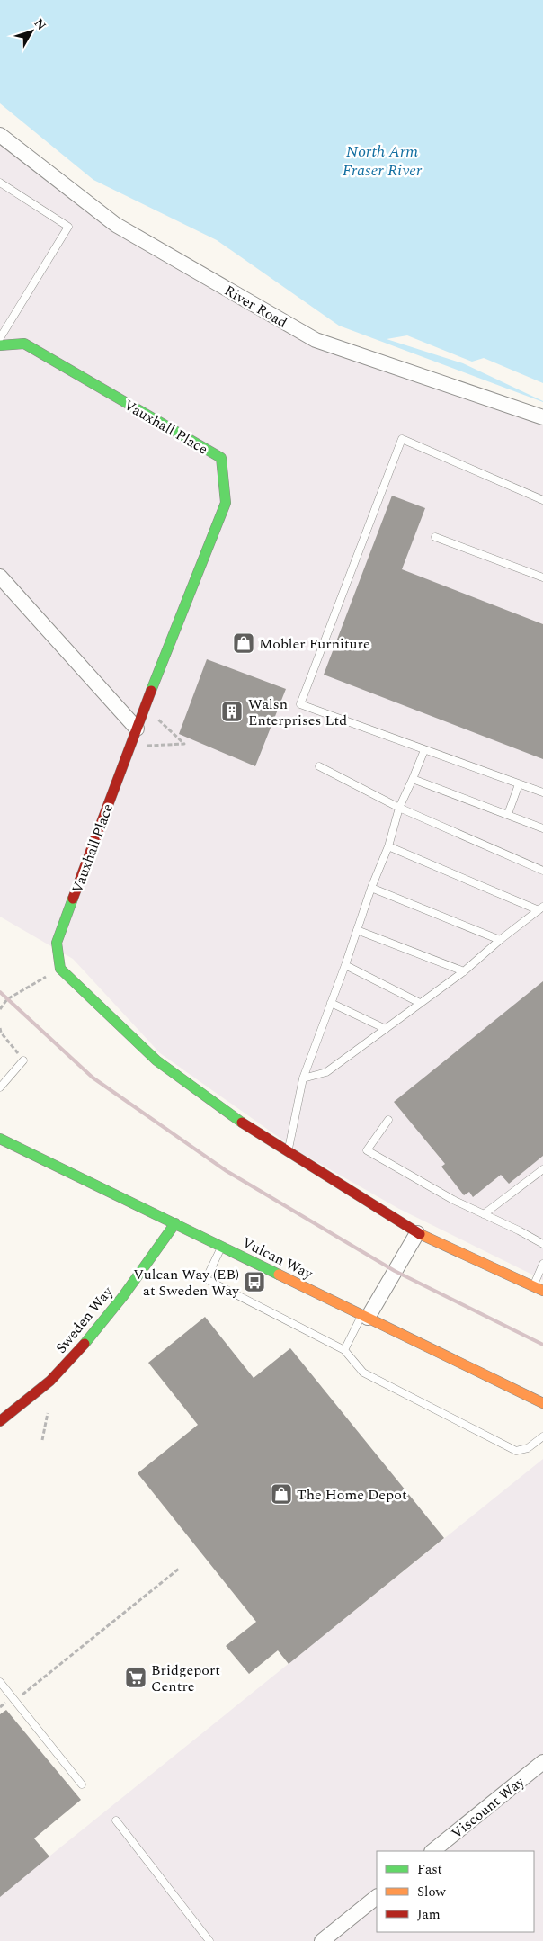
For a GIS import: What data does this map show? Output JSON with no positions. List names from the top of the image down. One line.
{"streets":{"street":["River Road","Vauxhall Place","Vulcan Way","Sweden Way","Viscount Way"]},"crossings":[["Vulcan Way","Sweden Way"]],"water":["North Arm Fraser River"],"places":{"shop":["Mobler Furniture","The Home Depot"],"building":["Walsn Enterprises Ltd"],"bus stop":["Vulcan Way (EB) at Sweden Way"],"supermarket":["Bridgeport Centre"]},"legend":["Fast","Slow","Jam"],"north":"top right"}
